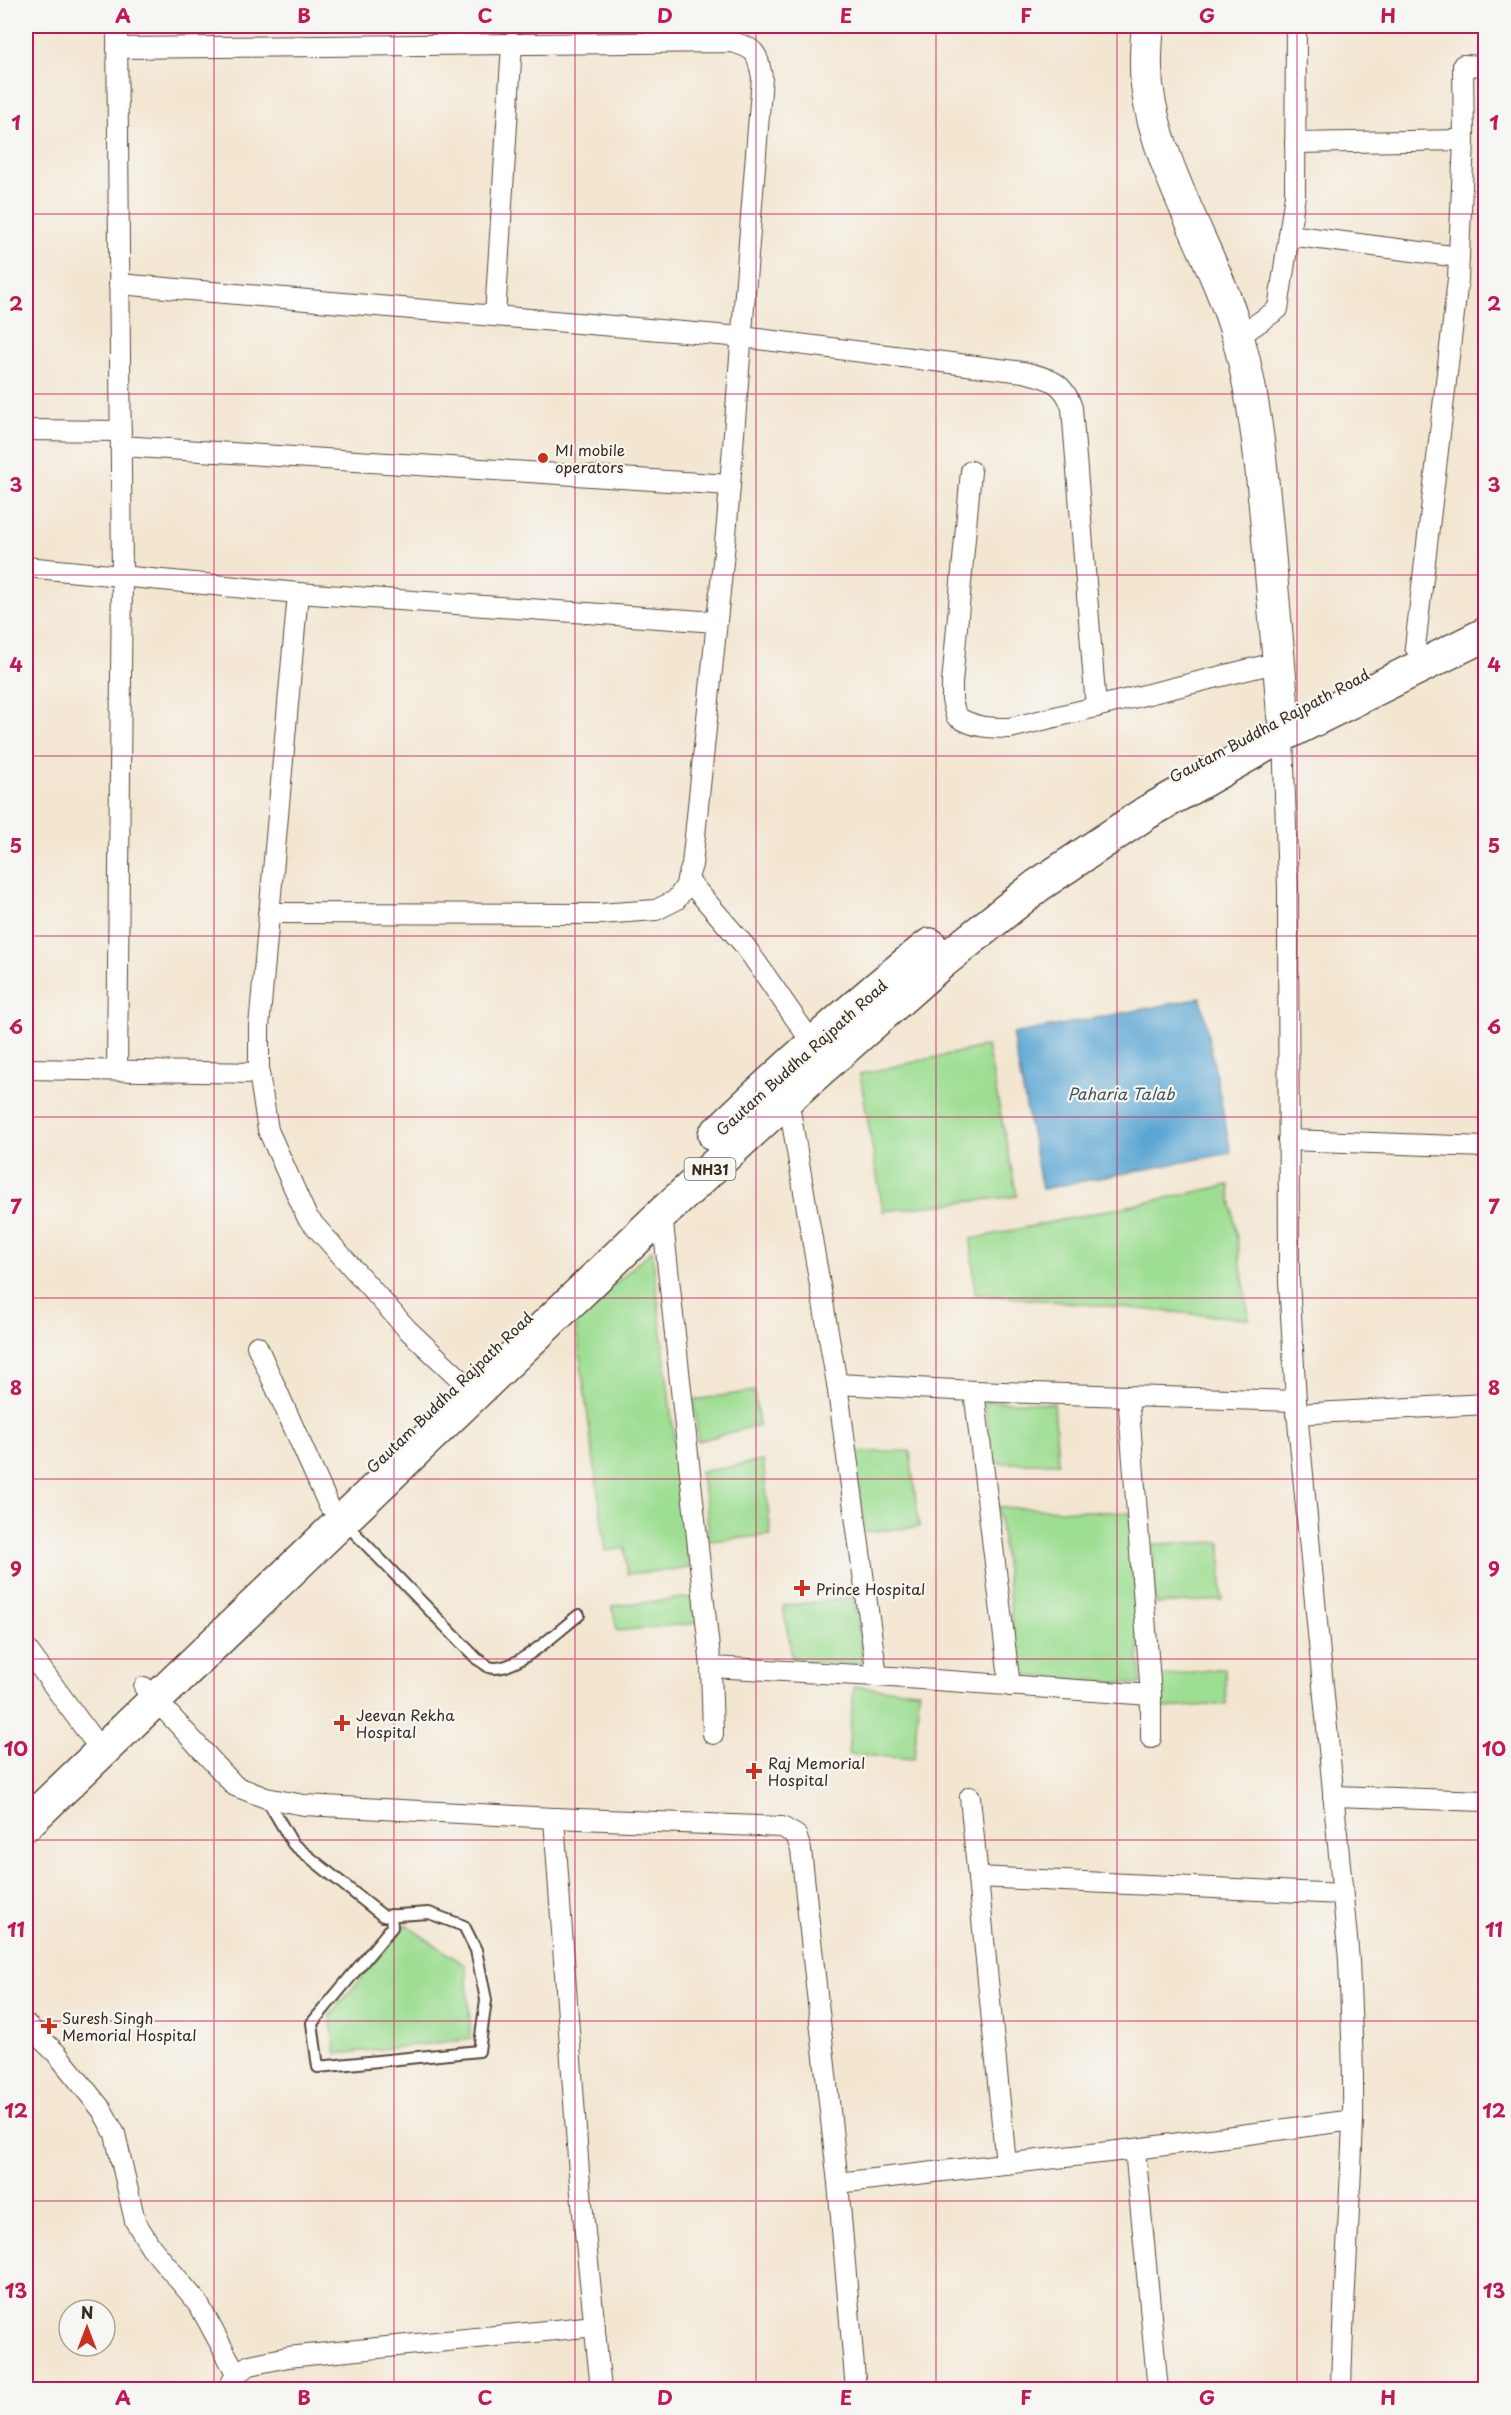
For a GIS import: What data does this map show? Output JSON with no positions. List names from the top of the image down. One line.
{"streets":{"highway":["Gautam Buddha Rajpath Road","NH31"]},"crossings":[["Gautam Buddha Rajpath Road","NH31"]],"water":["Paharia Talab"],"places":{"other":["MI mobile operators"],"health":["Prince Hospital","Jeevan Rekha Hospital","Raj Memorial Hospital","Suresh Singh Memorial Hospital"]},"north":"top","grid":{"columns":["A","B","C","D","E","F","G","H"],"rows":["1","2","3","4","5","6","7","8","9","10","11","12","13"]}}
